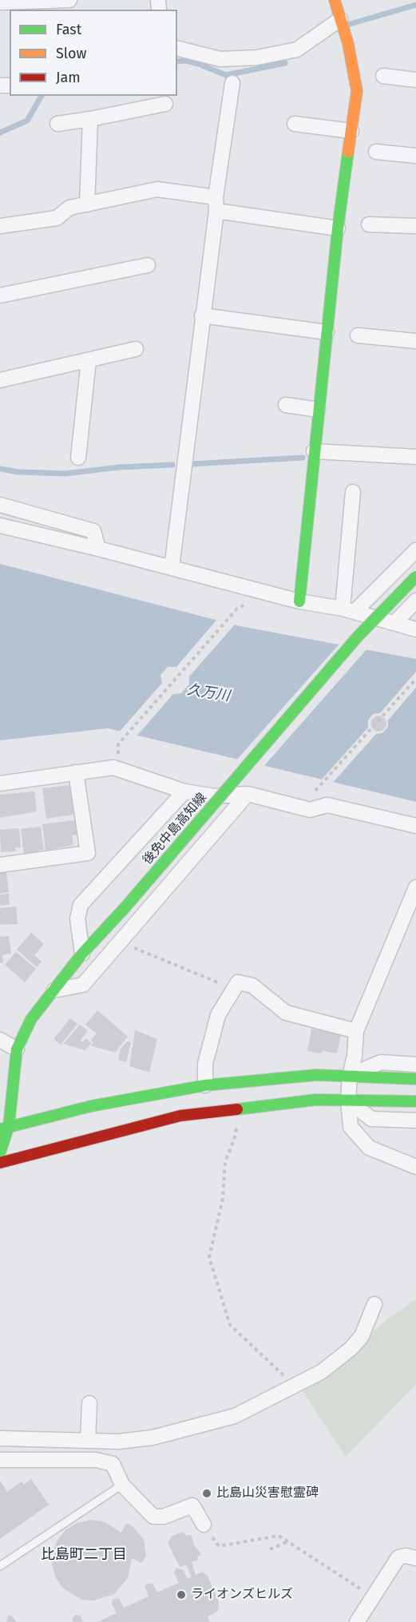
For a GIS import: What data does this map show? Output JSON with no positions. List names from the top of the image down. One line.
{"streets":{"street":["後免中島高知線"]},"districts":["比島町二丁目"],"water":["久万川"],"places":["比島山災害慰霊碑","ライオンズヒルズ"],"legend":["Fast","Slow","Jam"]}
